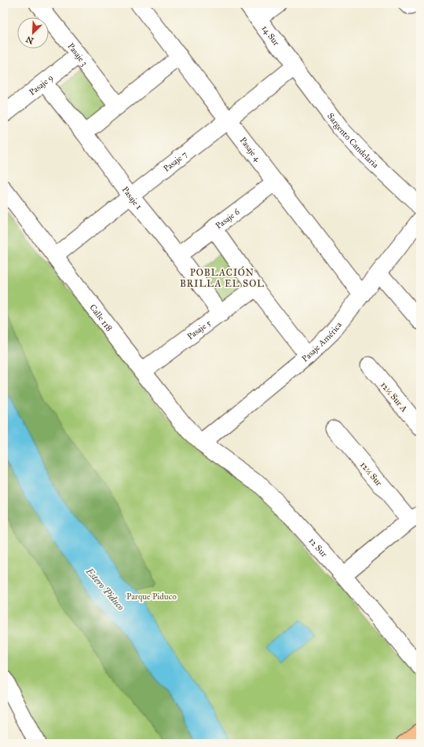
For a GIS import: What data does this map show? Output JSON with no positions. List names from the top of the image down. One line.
{"streets":{"street":["14 Sur","Pasaje 3","Pasaje 9","Sargento Candelaria","Pasaje 4","Pasaje 7","Pasaje 1","Pasaje 6","Calle 118","Pasaje 5","Pasaje América","12½ Sur A","12½ Sur","12 Sur"]},"crossings":[["14 Sur","Sargento Candelaria"],["14 Sur","Pasaje 7"],["Pasaje 3","Pasaje 9"],["Pasaje 9","Pasaje 1"],["Sargento Candelaria","Pasaje 7"],["Pasaje 4","Pasaje 7"],["Pasaje 4","Pasaje 6"],["Pasaje 4","Pasaje América"],["Pasaje 7","Pasaje 1"],["Pasaje 7","Calle 118"],["Pasaje 1","Pasaje 6"],["Pasaje 1","Pasaje 5"],["Calle 118","Pasaje 5"],["Calle 118","Pasaje América"],["Calle 118","12 Sur"],["Pasaje América","12 Sur"]],"districts":["POBLACIÓN BRILLA EL SOL"],"water":["Estero Piduco"],"parks":["Parque Piduco"],"north":"bottom left"}
